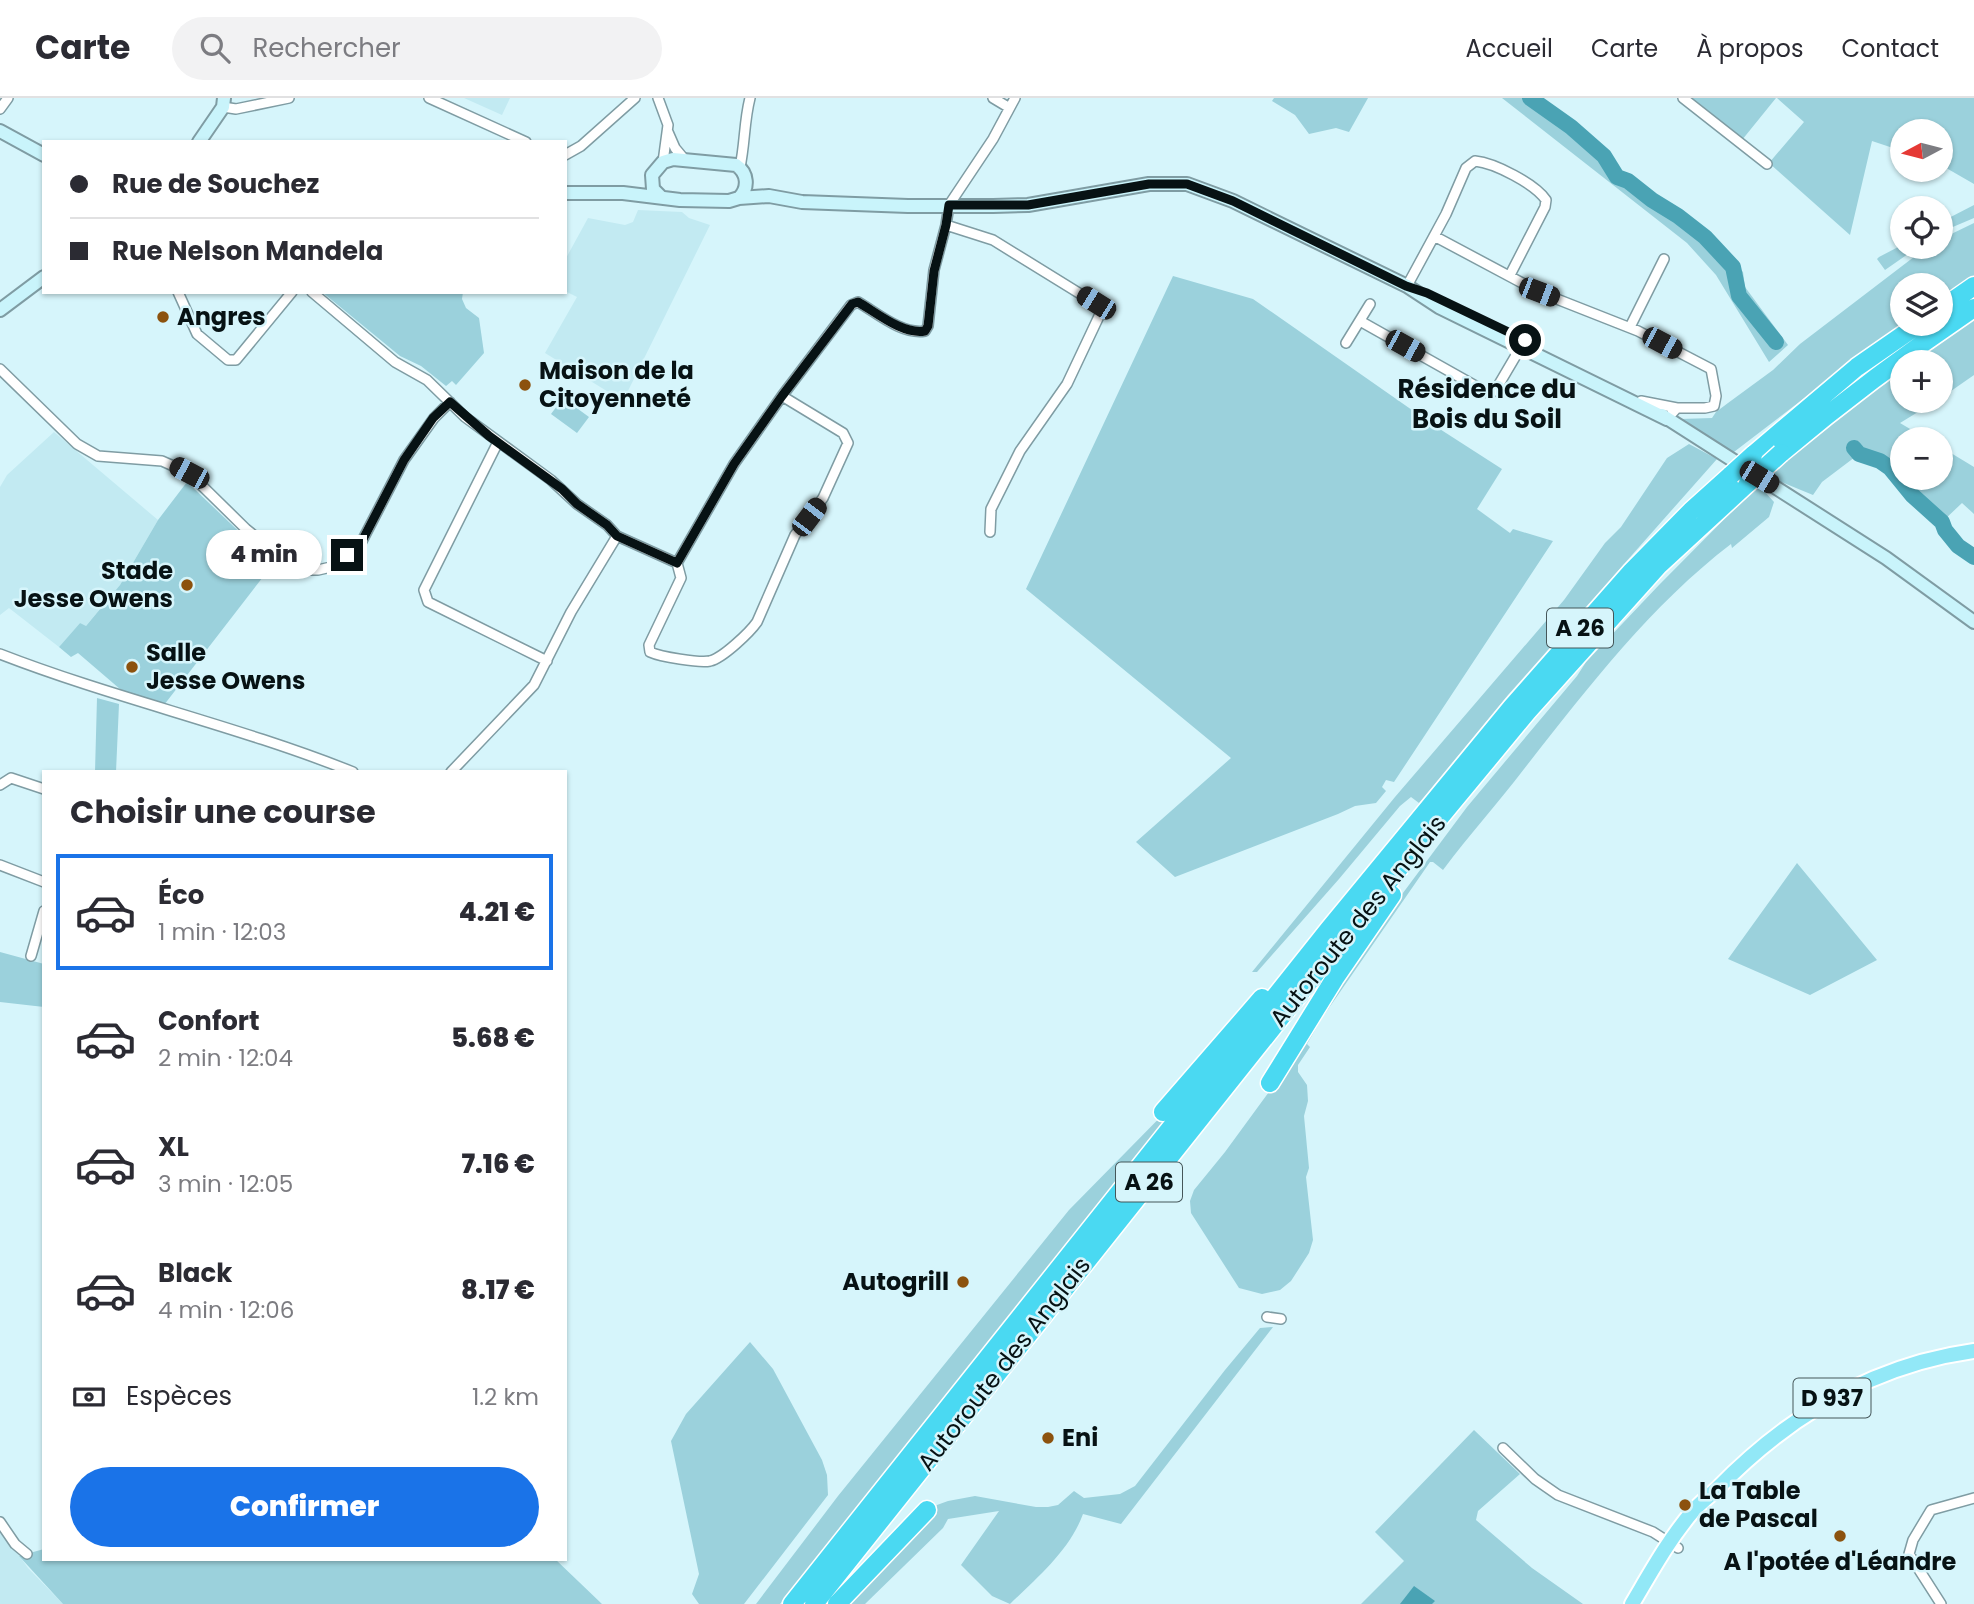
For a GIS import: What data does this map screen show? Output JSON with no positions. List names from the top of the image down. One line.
{"streets":{"highway":["A 26","Autoroute des Anglais"],"main road":["D 937"]},"districts":["Résidence du Bois du Soil"],"places":["Angres","Maison de la Citoyenneté","Stade Jesse Owens","Salle Jesse Owens","Autogrill","Eni","La Table de Pascal","A l'potée d'Léandre"],"north":"left","page":{"header":"Carte","search":"Rechercher","nav":["Accueil","Carte","À propos","Contact"],"map_buttons":["+","−"],"banner":["Rue de Souchez","Rue Nelson Mandela"],"bubble":"4 min","heading":"Choisir une course","list":[{"name":"Éco","note":"1 min · 12:03","value":"4.21 €"},{"name":"Confort","note":"2 min · 12:04","value":"5.68 €"},{"name":"XL","note":"3 min · 12:05","value":"7.16 €"},{"name":"Black","note":"4 min · 12:06","value":"8.17 €"}],"pay":["Espèces","1.2 km"],"buttons":"Confirmer"}}
